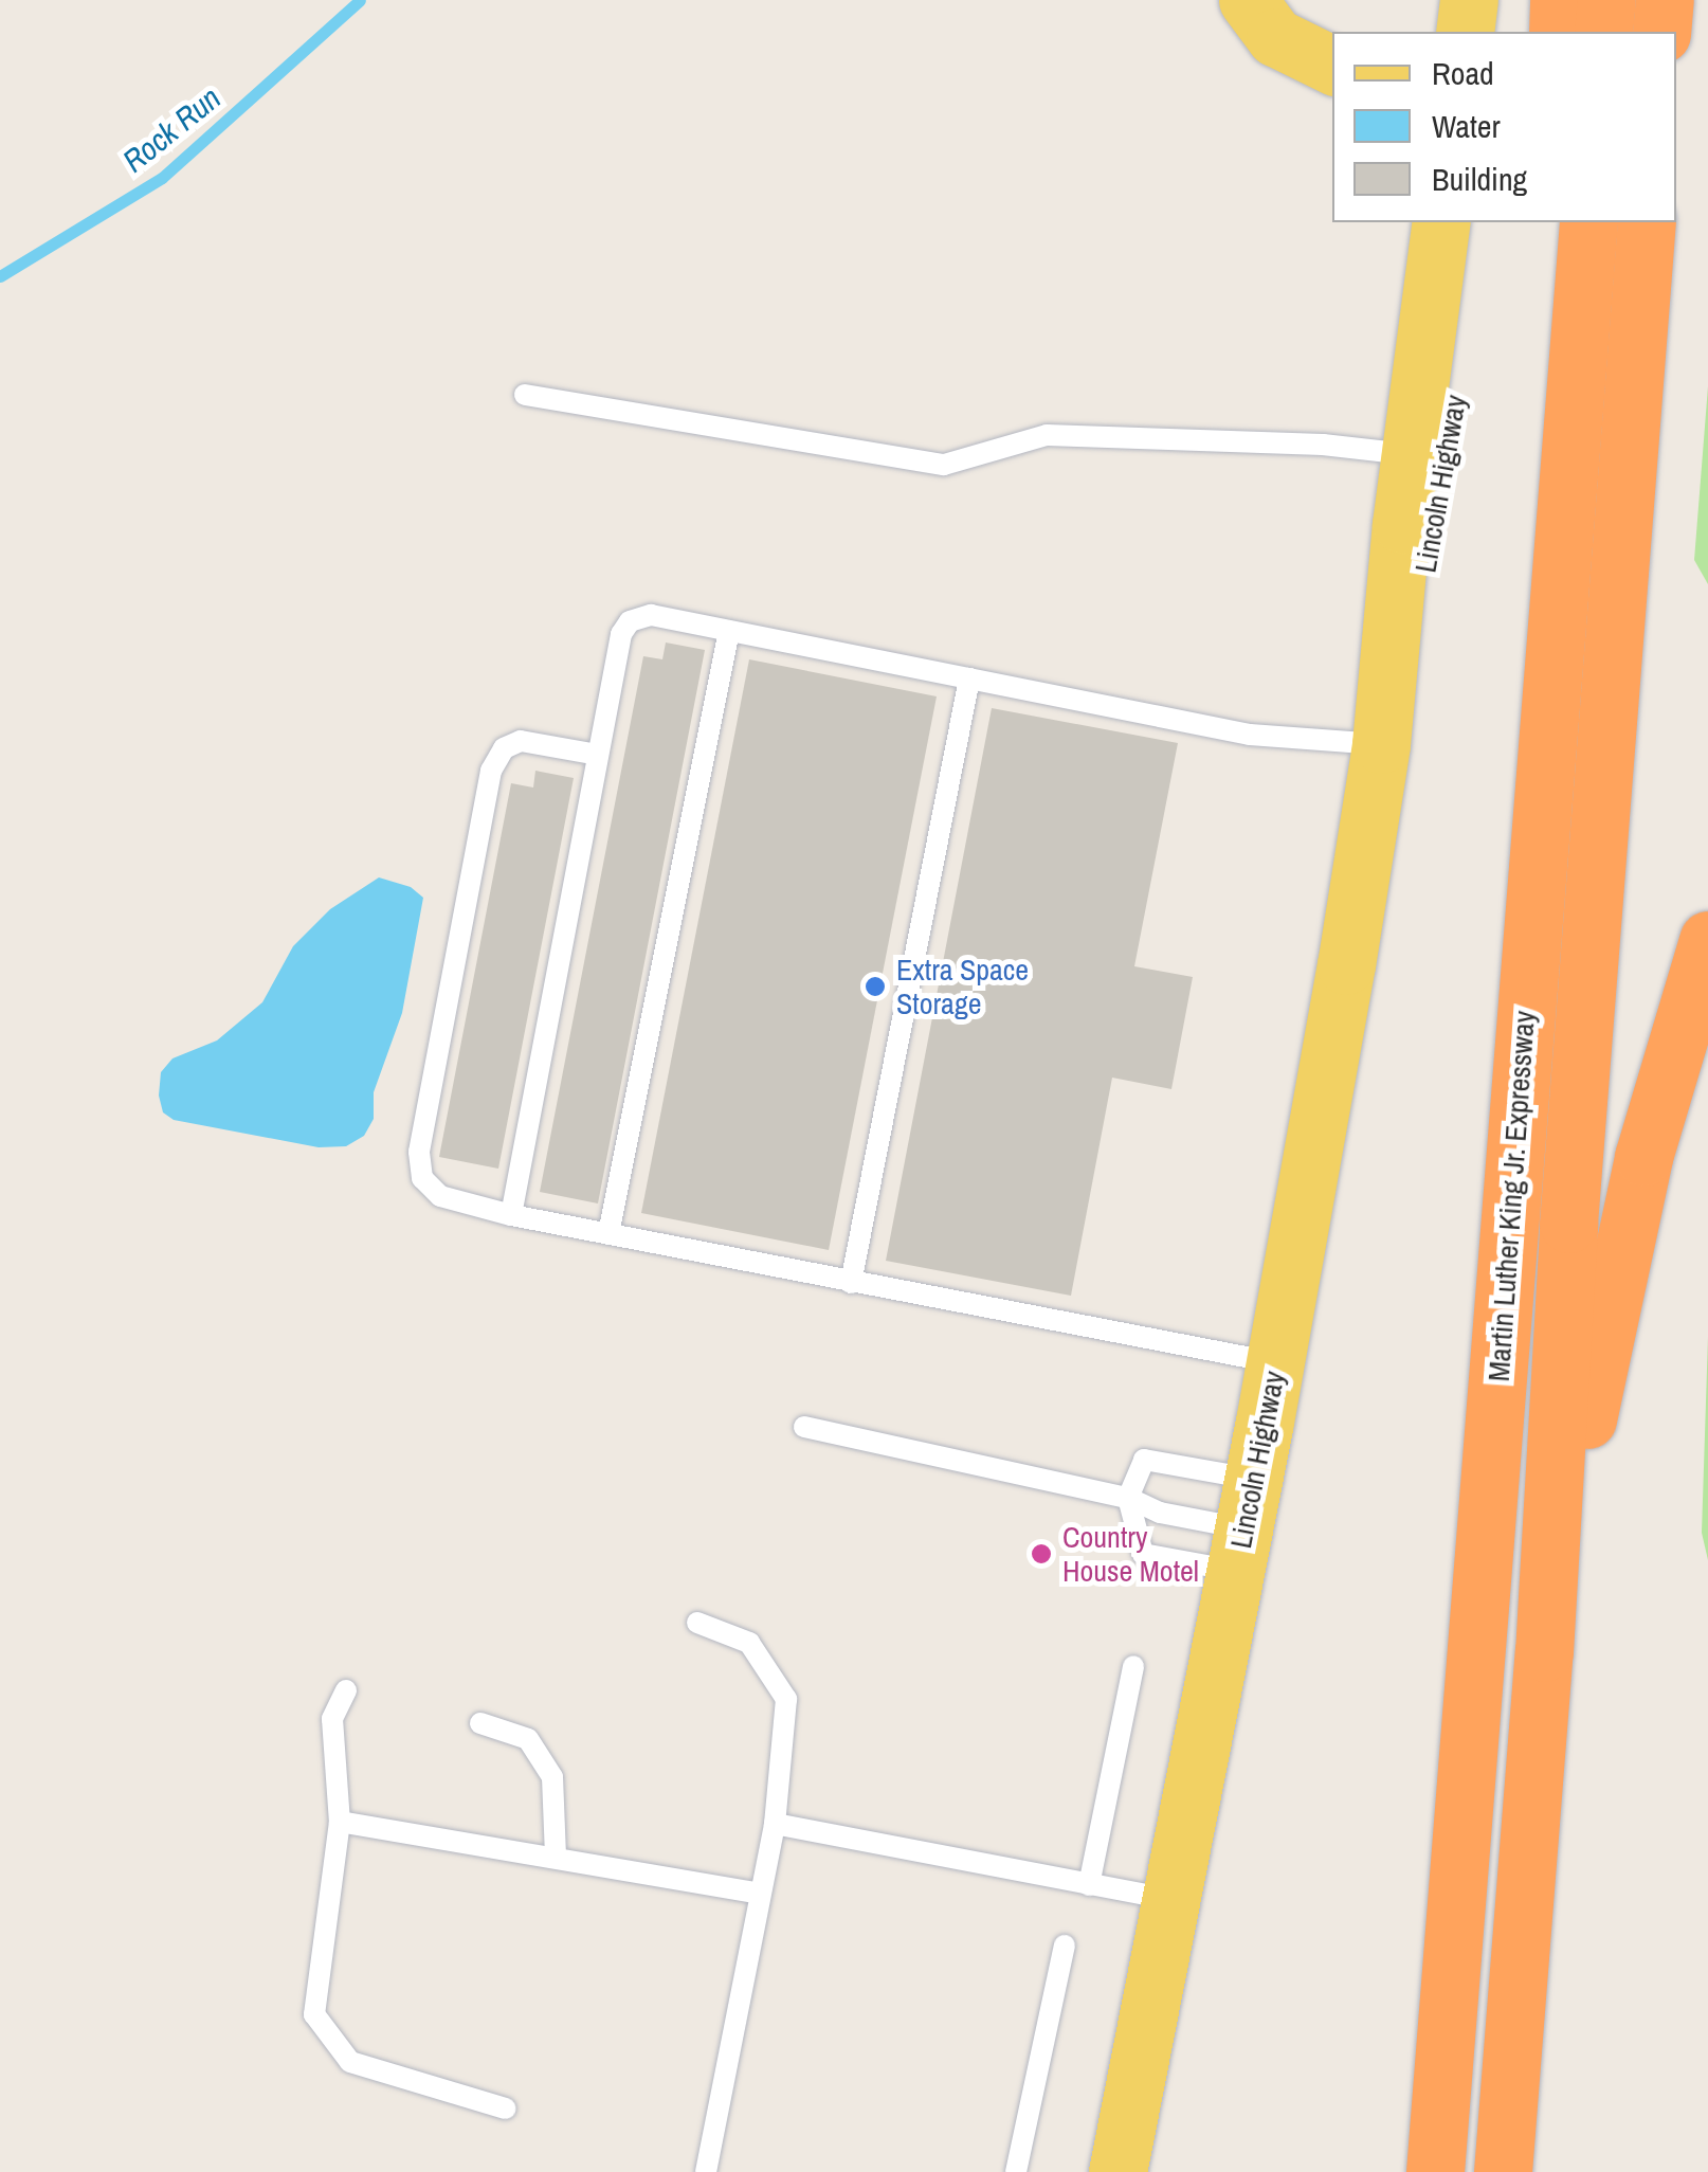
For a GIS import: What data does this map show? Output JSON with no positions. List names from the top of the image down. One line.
{"streets":{"highway":["Martin Luther King Jr. Expressway"],"main road":["Lincoln Highway"]},"water":["Rock Run"],"places":["Extra Space Storage","Country House Motel"],"legend":["Road","Water","Building"]}
